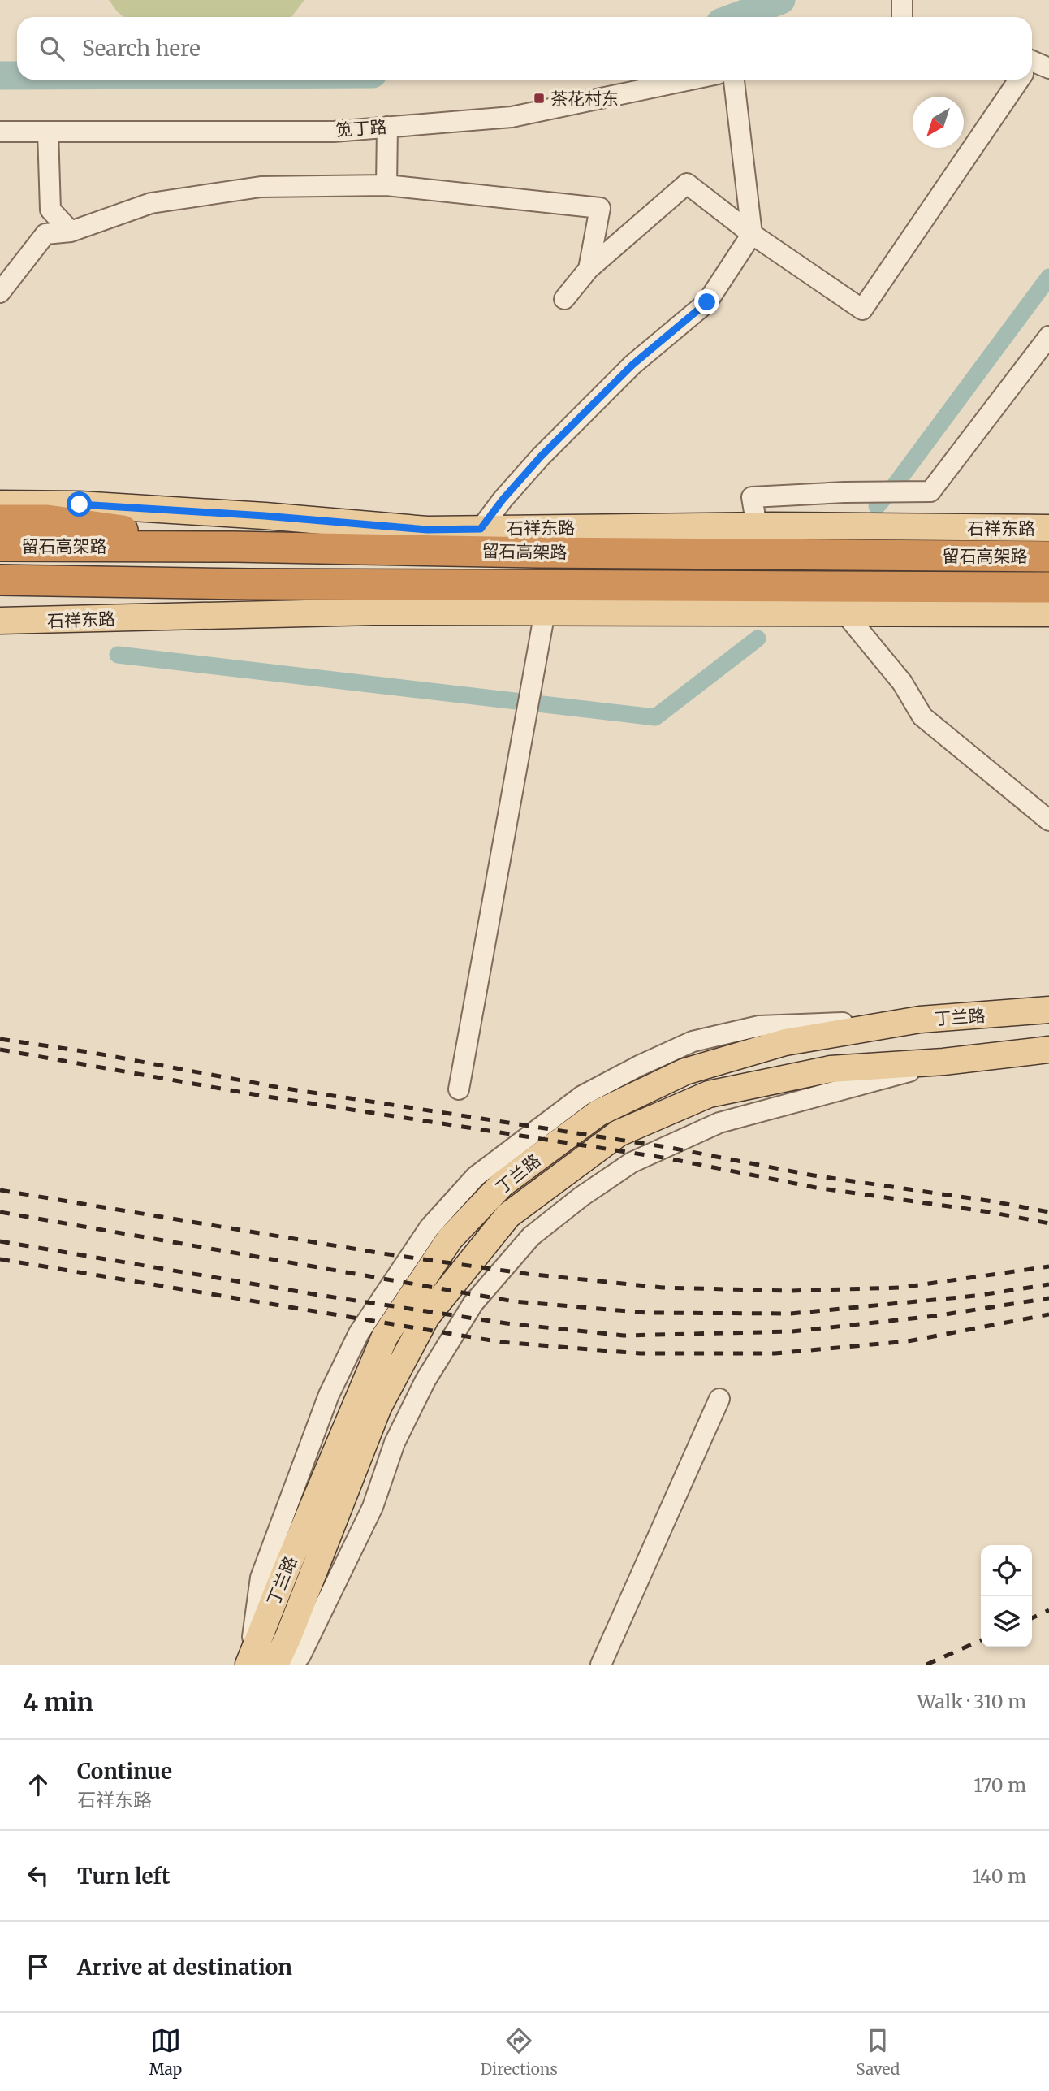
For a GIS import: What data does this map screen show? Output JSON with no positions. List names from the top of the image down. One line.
{"streets":{"highway":["留石高架路"],"main road":["石祥东路","丁兰路"],"street":["笕丁路"]},"crossings":[["石祥东路","留石高架路"]],"places":{"transit":["茶花村东"]},"north":"bottom left","page":{"search":"Search here","heading":["4 min","Walk · 310 m"],"list":[["Continue","石祥东路","170 m"],["Turn left","140 m"],"Arrive at destination"],"nav":["Map","Directions","Saved"]}}
